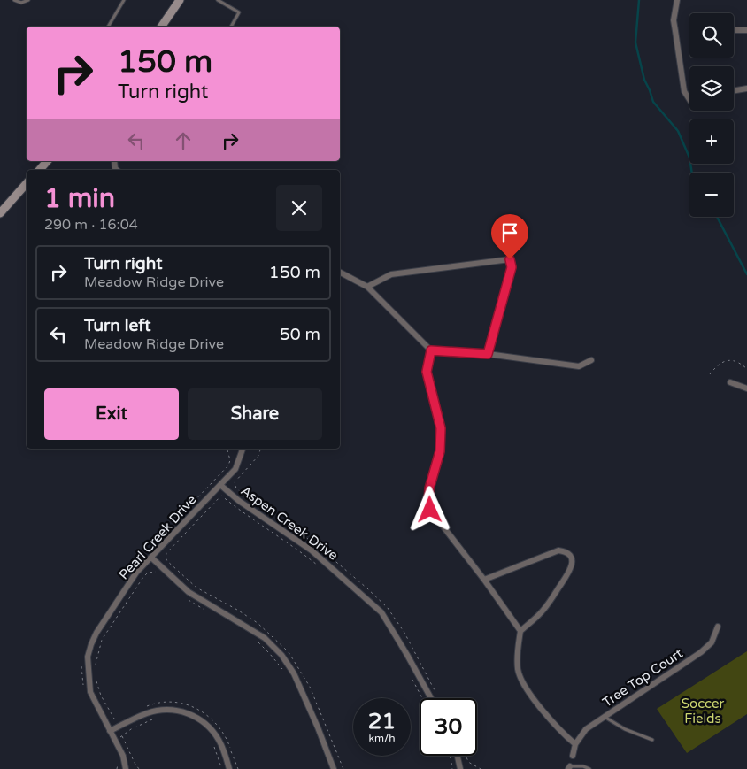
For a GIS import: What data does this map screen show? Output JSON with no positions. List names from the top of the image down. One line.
{"streets":{"street":["Aspen Creek Drive","Pearl Creek Drive","Tree Top Court"]},"crossings":[["Aspen Creek Drive","Pearl Creek Drive"]],"parks":["Soccer Fields"],"page":{"map_buttons":["+","−"],"turn":["150 m","Turn right"],"heading":["1 min","290 m · 16:04"],"list":[{"name":"Turn right","note":"Meadow Ridge Drive","value":"150 m"},{"name":"Turn left","note":"Meadow Ridge Drive","value":"50 m"}],"buttons":["Exit","Share"],"speed":"21 km/h","limit":"30"}}
